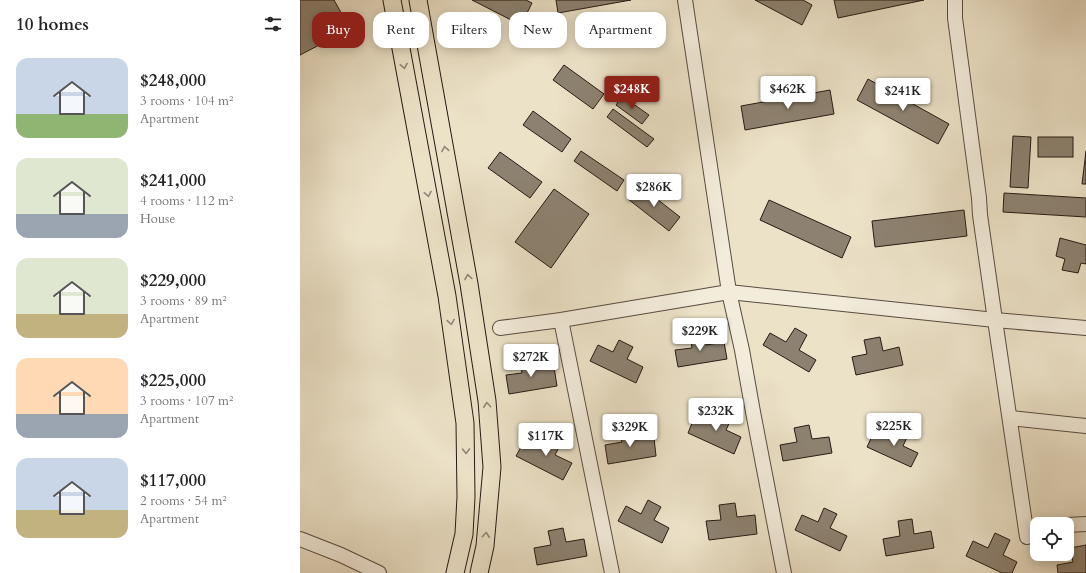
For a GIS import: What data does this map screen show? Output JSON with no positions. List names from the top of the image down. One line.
{"page":{"heading":"10 homes","chip":["Buy","Rent","Filters","New","Apartment"],"list":[{"name":"$248,000","note":"3 rooms · 104 m² · Apartment"},{"name":"$241,000","note":"4 rooms · 112 m² · House"},{"name":"$229,000","note":"3 rooms · 89 m² · Apartment"},{"name":"$225,000","note":"3 rooms · 107 m² · Apartment"},{"name":"$117,000","note":"2 rooms · 54 m² · Apartment"}],"price":["$248K","$462K","$241K","$286K","$229K","$272K","$232K","$225K","$329K","$117K"]}}
